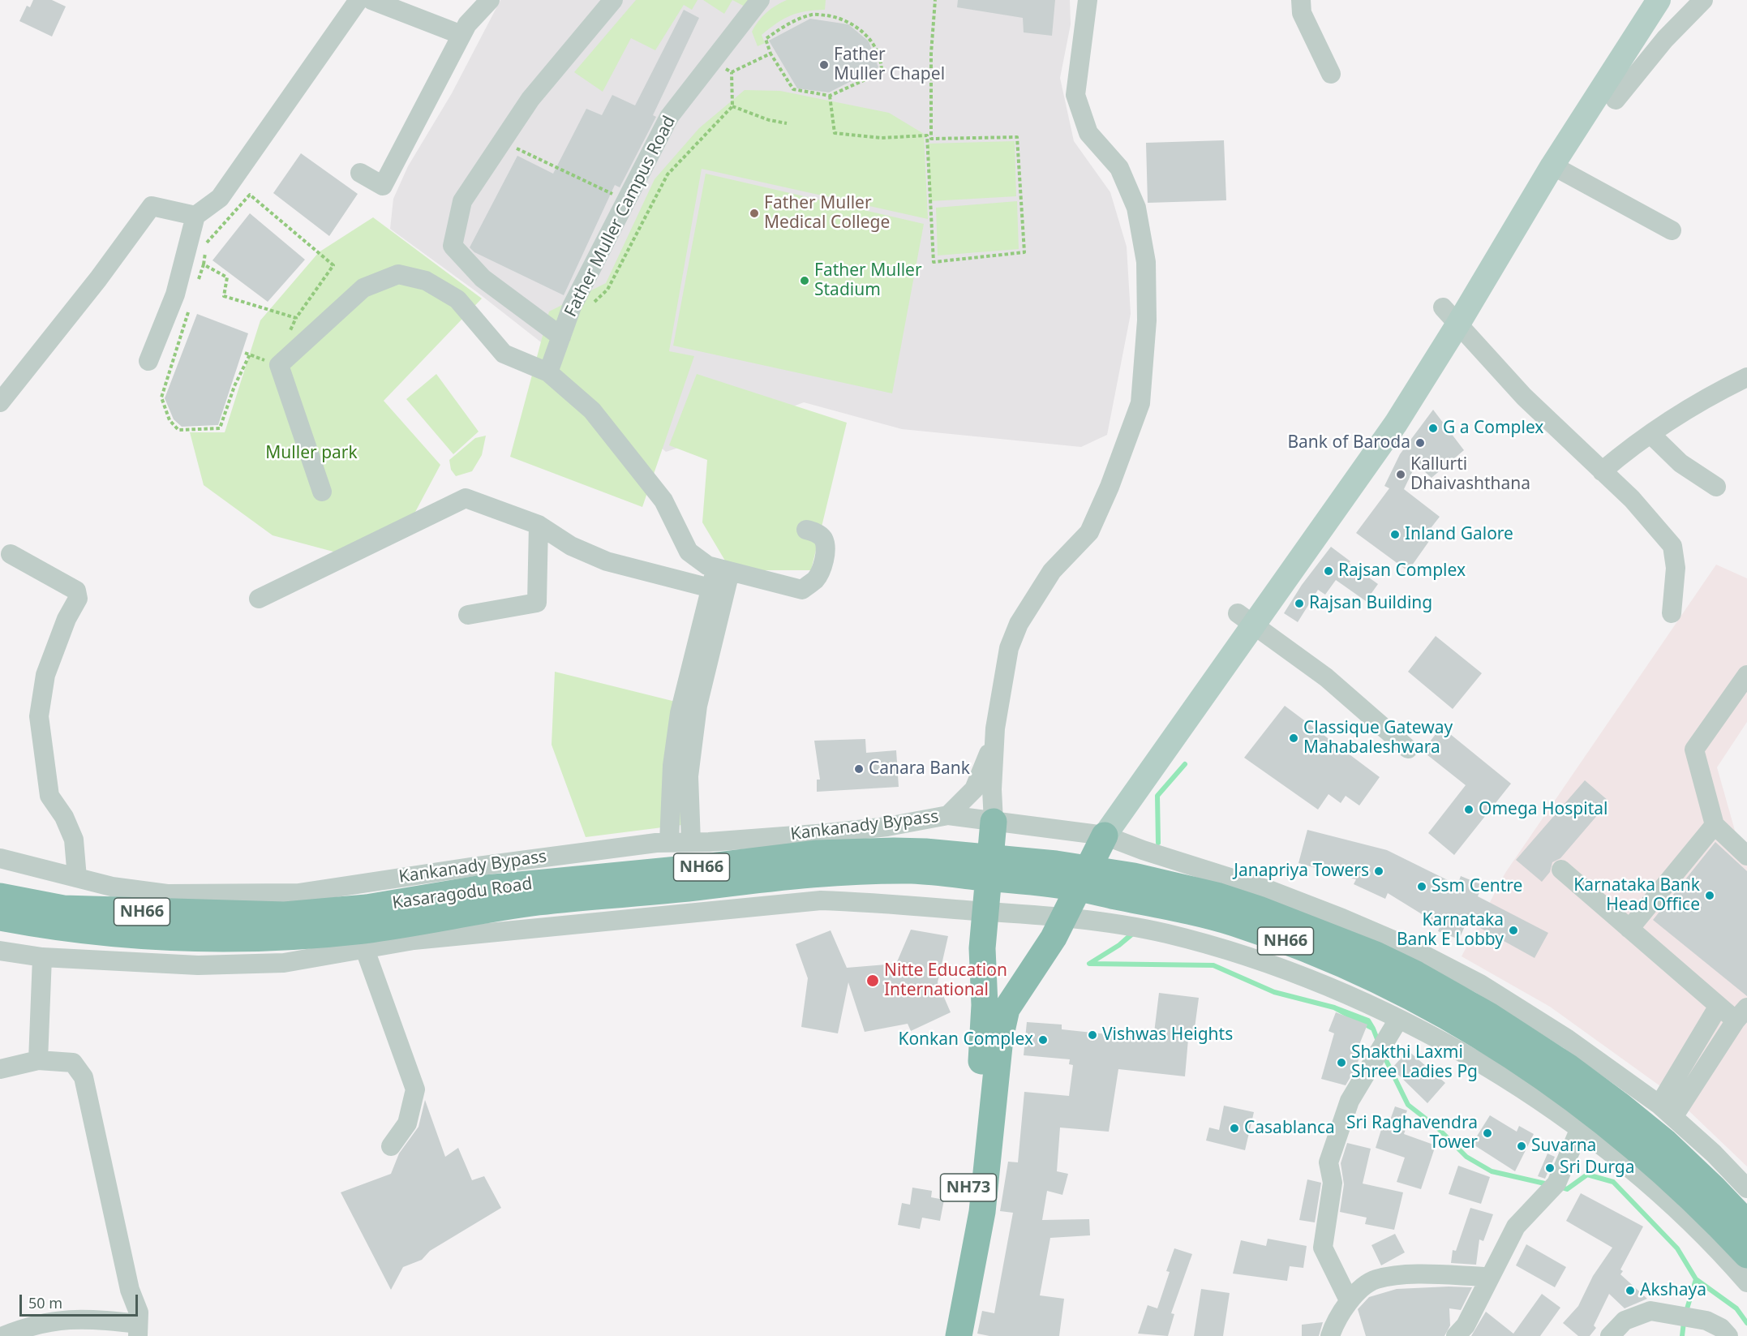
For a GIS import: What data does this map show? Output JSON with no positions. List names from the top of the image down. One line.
{"streets":{"highway":["NH66","Kasaragodu Road","NH73"],"street":["Father Muller Campus Road","Kankanady Bypass"]},"crossings":[["Kankanady Bypass","NH73"],["NH66","Kasaragodu Road"]],"parks":["Muller park"],"places":["Father Muller Chapel","Father Muller Medical College","Father Muller Stadium","G a Complex","Bank of Baroda","Kallurti Dhaivashthana","Inland Galore","Rajsan Complex","Rajsan Building","Classique Gateway Mahabaleshwara","Canara Bank","Omega Hospital","Janapriya Towers","Ssm Centre","Karnataka Bank Head Office","Karnataka Bank E Lobby","Nitte Education International","Vishwas Heights","Konkan Complex","Shakthi Laxmi Shree Ladies Pg","Casablanca","Sri Raghavendra Tower","Suvarna","Sri Durga","Akshaya"],"scale_bar":"50 m"}
